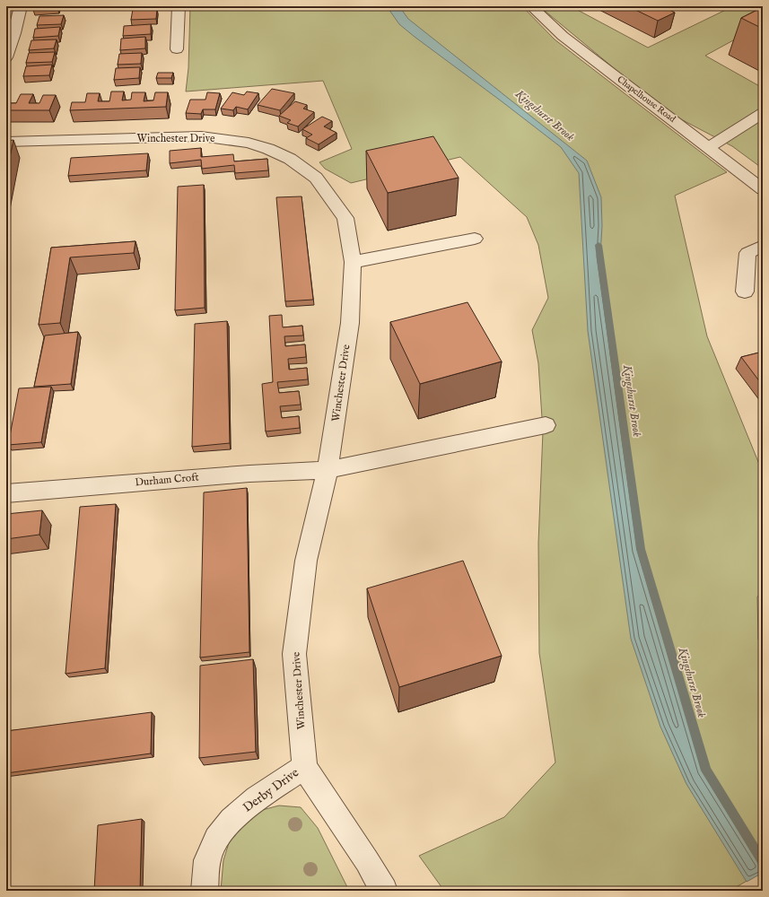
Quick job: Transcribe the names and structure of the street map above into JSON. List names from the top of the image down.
{
  "streets": {
    "street": [
      "Chapelhouse Road",
      "Winchester Drive",
      "Durham Croft",
      "Derby Drive"
    ]
  },
  "crossings": [
    ["Winchester Drive", "Durham Croft"],
    ["Winchester Drive", "Derby Drive"]
  ],
  "water": ["Kingshurst Brook"]
}
